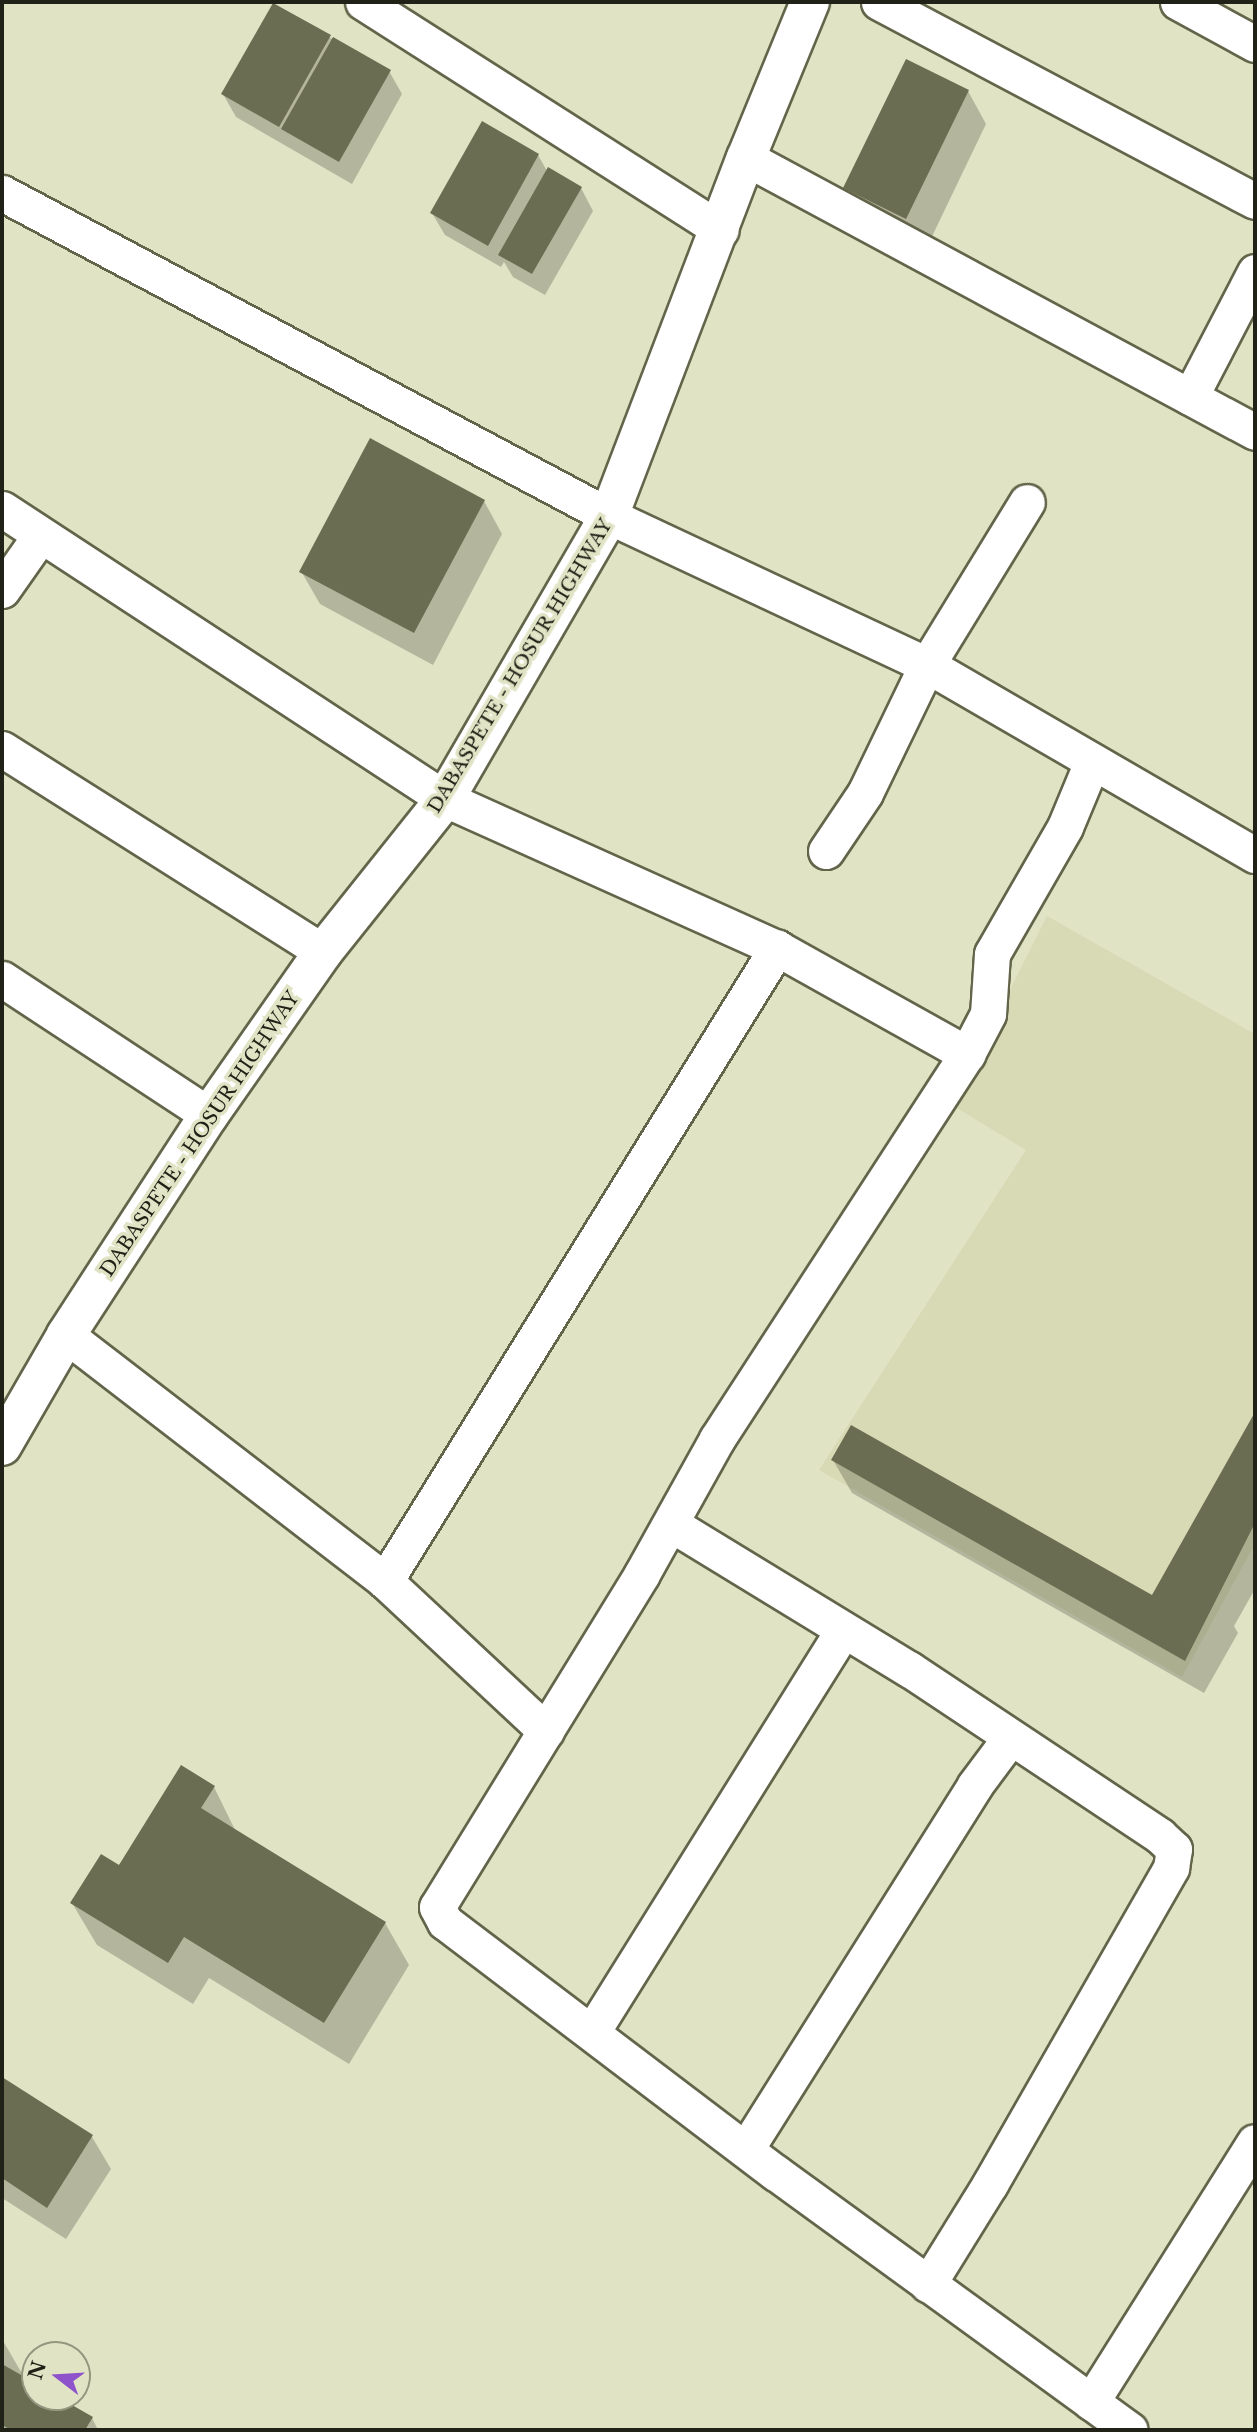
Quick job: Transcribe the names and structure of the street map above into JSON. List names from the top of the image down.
{
  "streets": {
    "main road": ["DABASPETE - HOSUR HIGHWAY"]
  },
  "north": "left"
}
